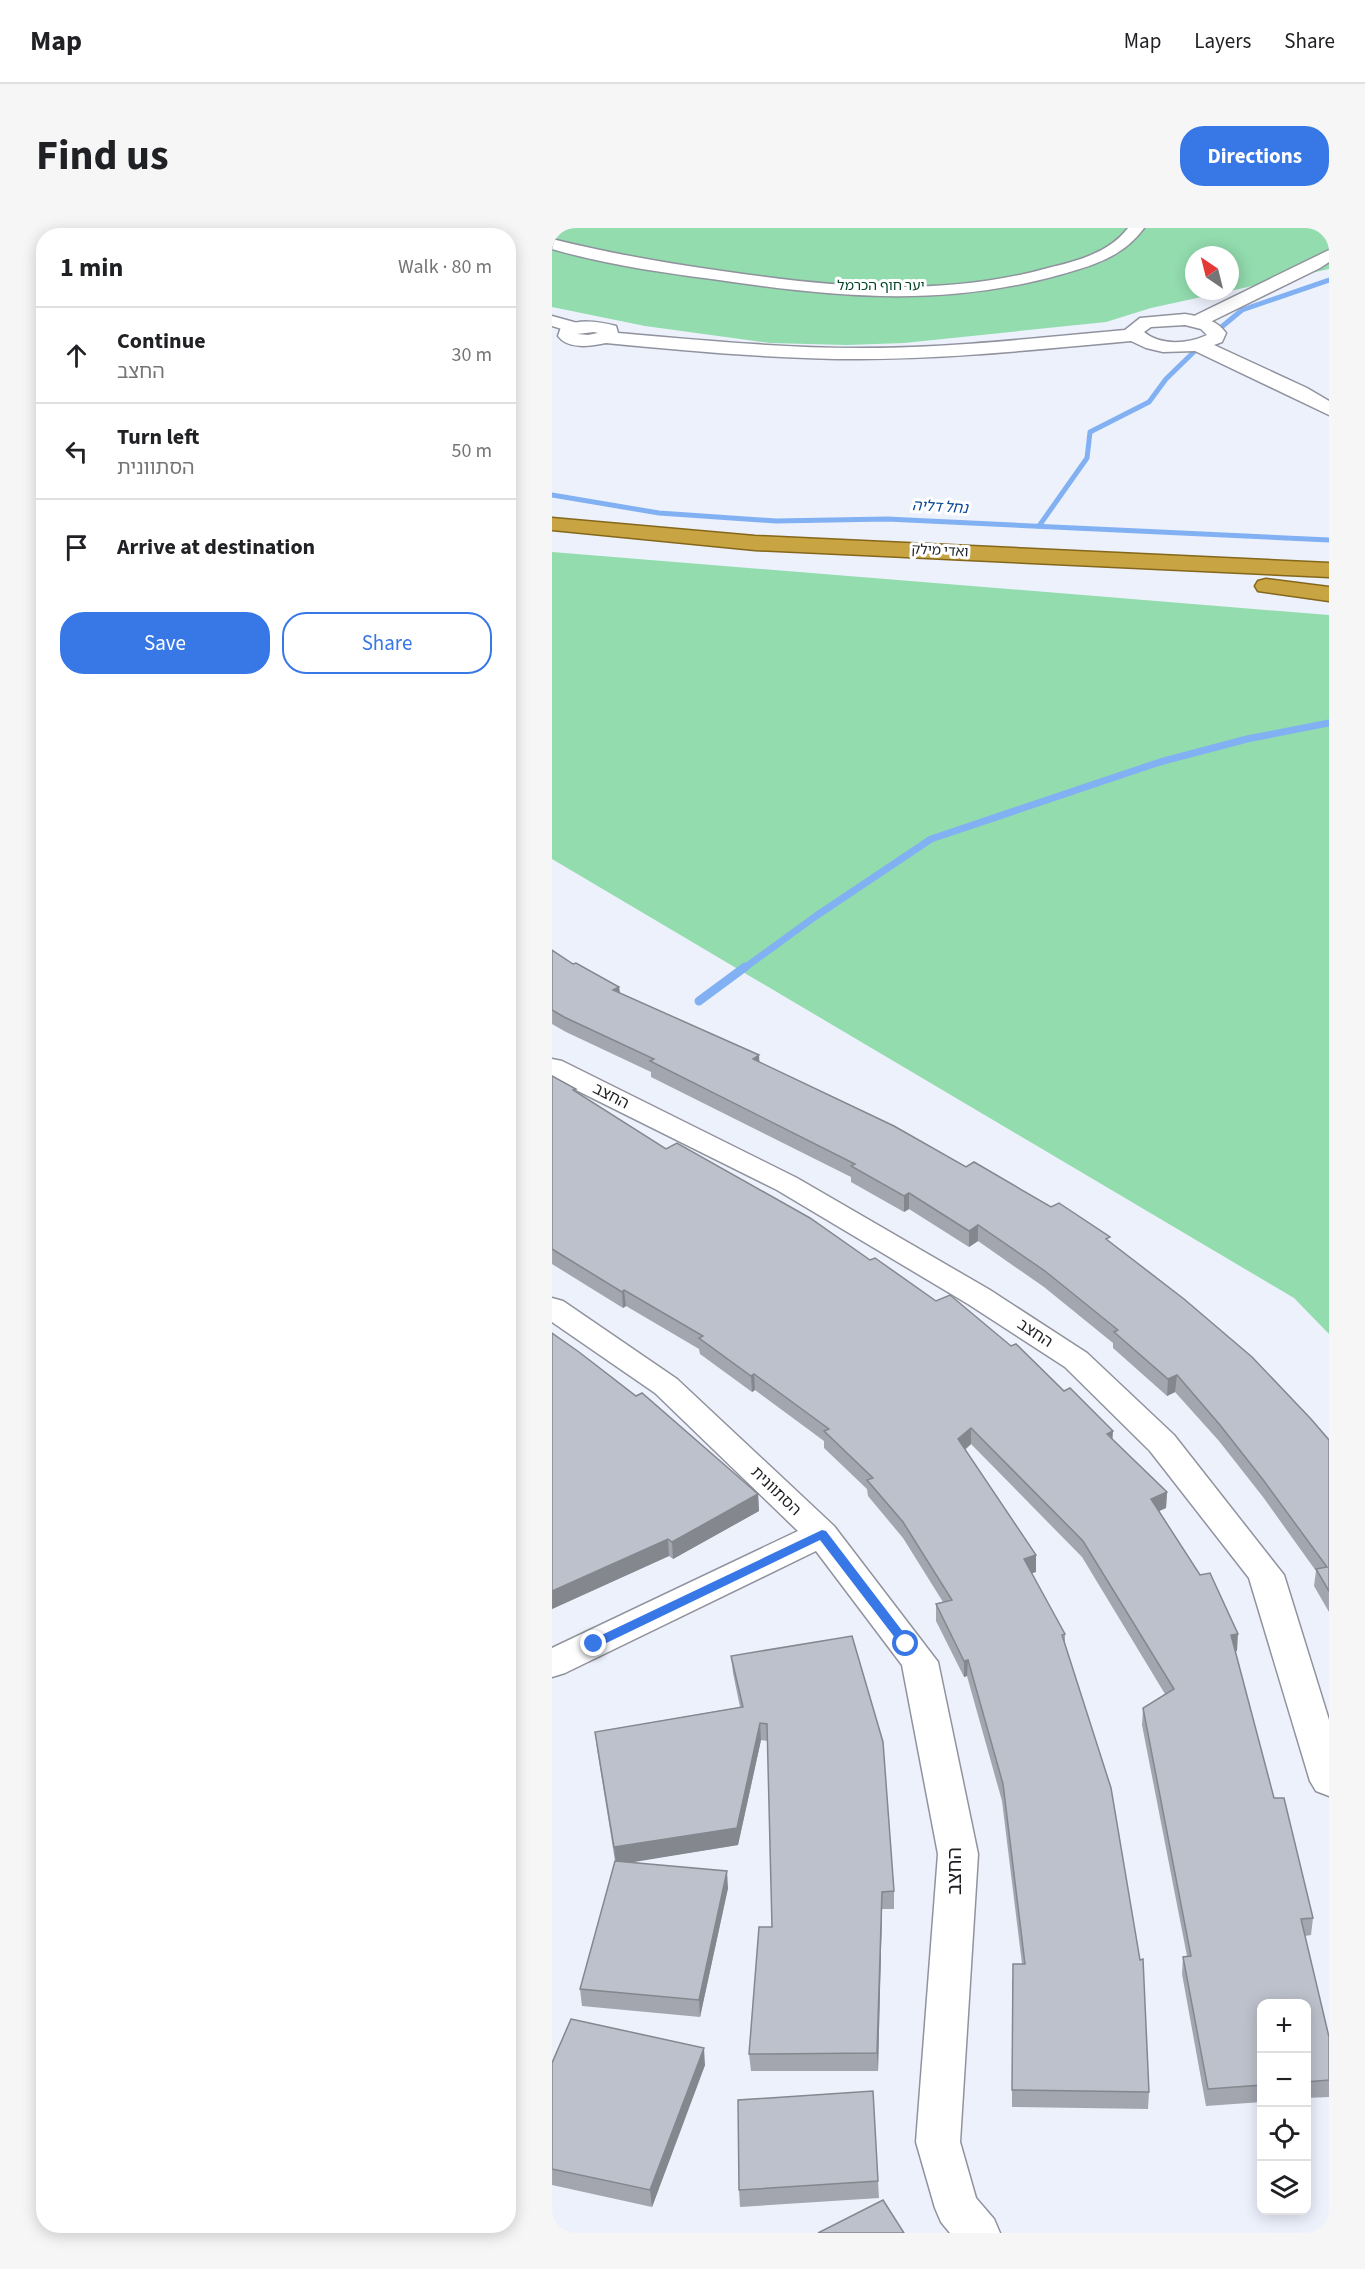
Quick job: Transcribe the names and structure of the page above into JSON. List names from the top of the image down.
{
  "streets": {
    "highway": ["ואדי מילק"],
    "street": ["החצב", "הסתוונית"]
  },
  "crossings": [
    ["החצב", "הסתוונית"]
  ],
  "water": ["נחל דליה"],
  "parks": ["יער חוף הכרמל"],
  "north": "top left",
  "page": {
    "header": "Map",
    "nav": ["Map", "Layers", "Share"],
    "title": "Find us",
    "buttons": [
      "Directions",
      ["Save", "Share"]
    ],
    "heading": ["1 min", "Walk · 80 m"],
    "list": [
      ["Continue", "החצב", "30 m"],
      ["Turn left", "הסתוונית", "50 m"],
      "Arrive at destination"
    ],
    "map_buttons": ["+", "−"]
  }
}
